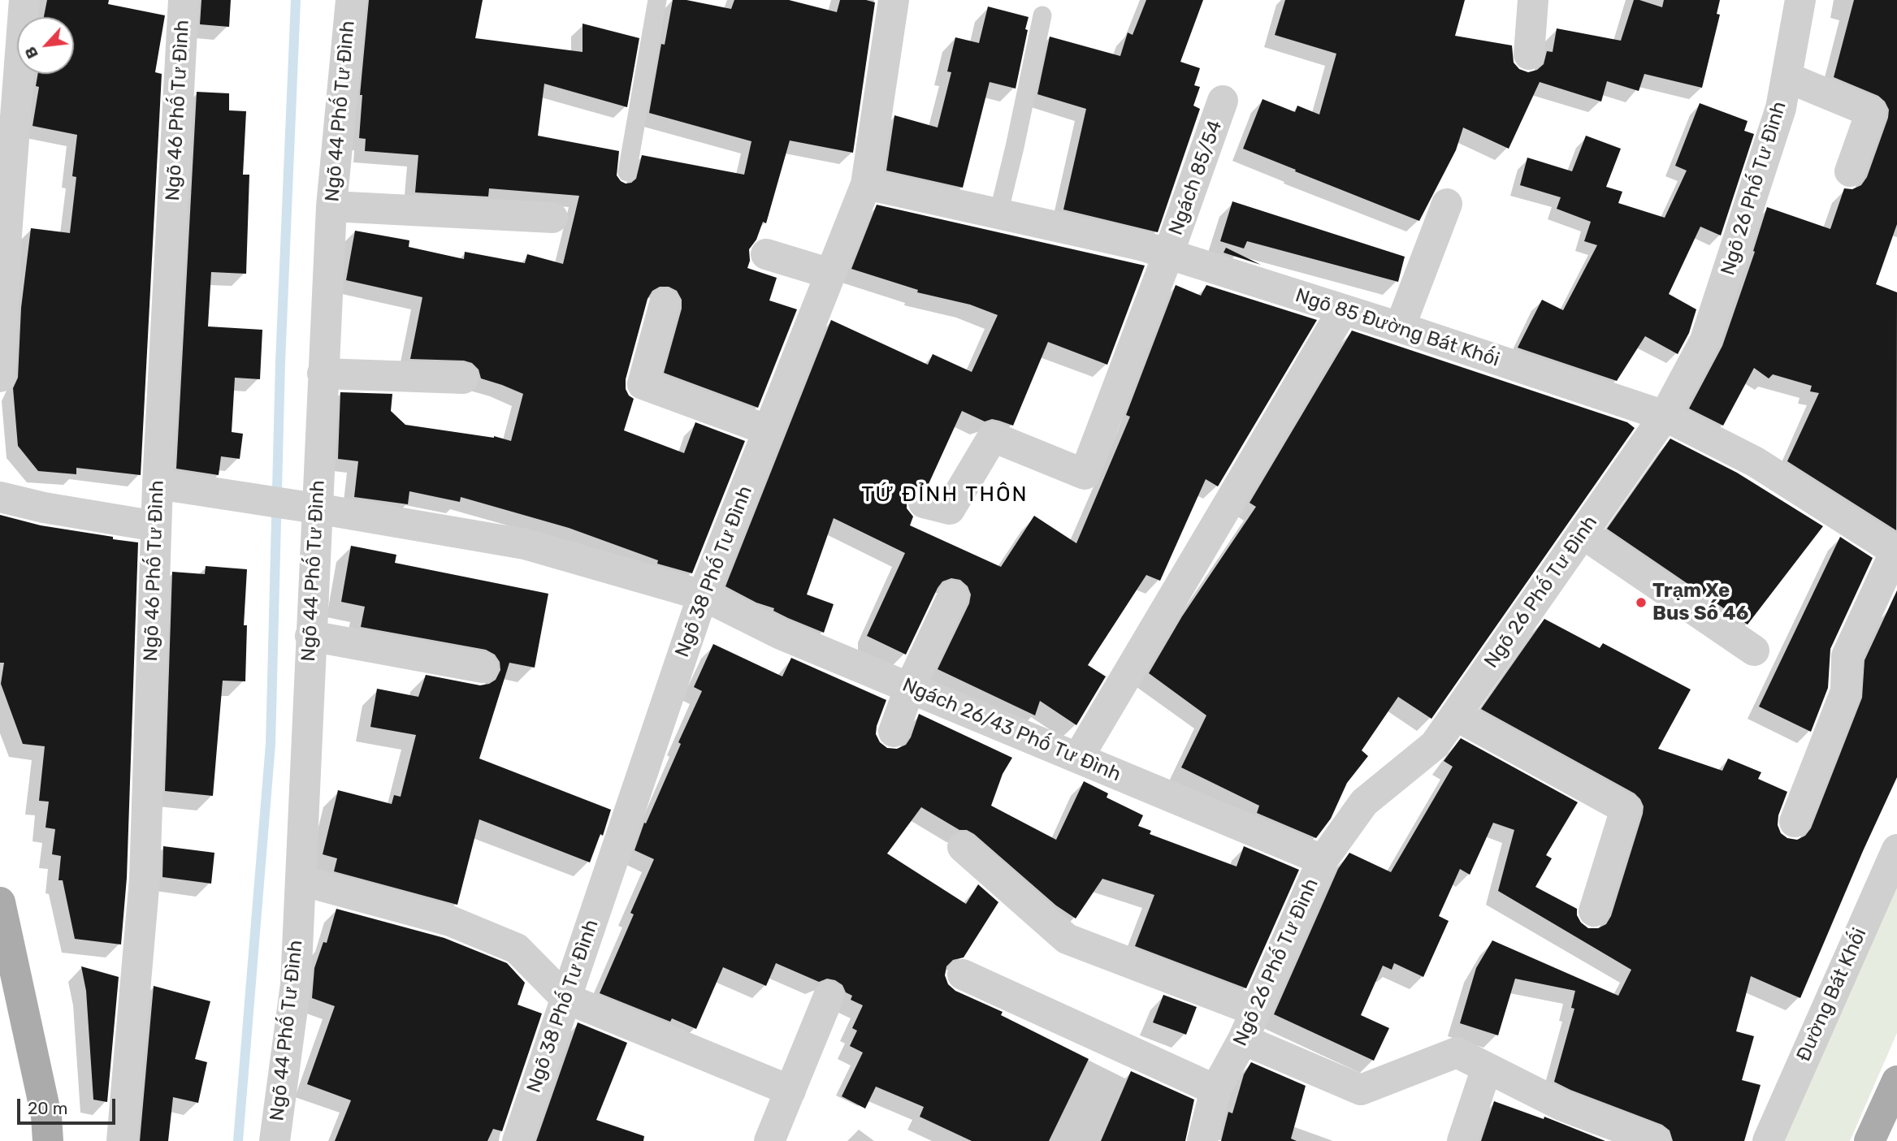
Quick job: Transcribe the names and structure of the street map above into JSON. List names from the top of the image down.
{
  "streets": {
    "street": [
      "Ngõ 46 Phố Tư Đình",
      "Ngõ 44 Phố Tư Đình",
      "Ngách 85/54",
      "Ngõ 26 Phố Tư Đình",
      "Ngõ 85 Đường Bát Khối",
      "Ngõ 38 Phố Tư Đình",
      "Ngách 26/43 Phố Tư Đình",
      "Đường Bát Khối"
    ]
  },
  "crossings": [
    ["Ngõ 46 Phố Tư Đình", "Ngách 26/43 Phố Tư Đình"],
    ["Ngõ 44 Phố Tư Đình", "Ngách 26/43 Phố Tư Đình"],
    ["Ngách 85/54", "Ngõ 85 Đường Bát Khối"],
    ["Ngõ 26 Phố Tư Đình", "Ngõ 85 Đường Bát Khối"],
    ["Ngõ 26 Phố Tư Đình", "Ngách 26/43 Phố Tư Đình"],
    ["Ngõ 85 Đường Bát Khối", "Ngõ 38 Phố Tư Đình"],
    ["Ngõ 38 Phố Tư Đình", "Ngách 26/43 Phố Tư Đình"]
  ],
  "districts": ["TỨ ĐỈNH THÔN"],
  "places": ["Trạm Xe Bus Số 46"],
  "scale_bar": "20 m",
  "north": "bottom left"
}
